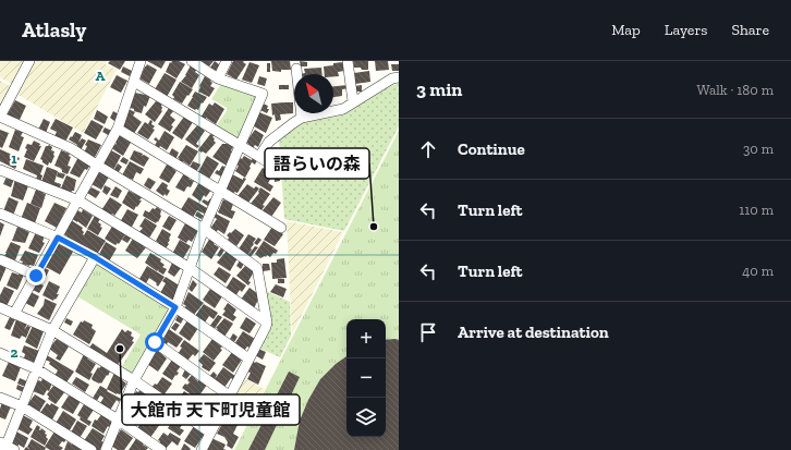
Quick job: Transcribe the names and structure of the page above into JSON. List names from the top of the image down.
{
  "places": ["語らいの森", "大館市 天下町児童館"],
  "north": "top left",
  "page": {
    "header": "Atlasly",
    "nav": ["Map", "Layers", "Share"],
    "heading": ["3 min", "Walk · 180 m"],
    "list": [
      ["Continue", "30 m"],
      ["Turn left", "110 m"],
      ["Turn left", "40 m"],
      "Arrive at destination"
    ],
    "map_buttons": ["+", "−"]
  },
  "grid": {
    "columns": ["A"],
    "rows": ["1", "2"]
  }
}
